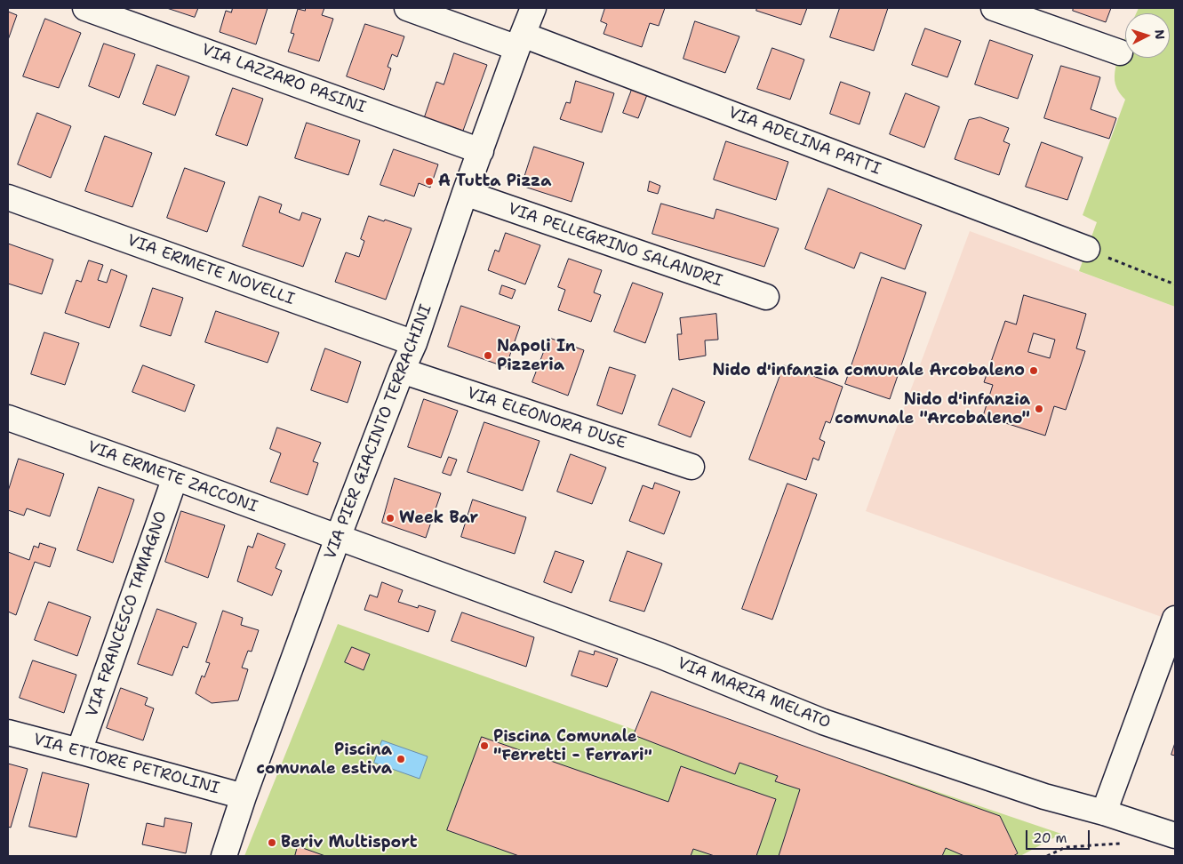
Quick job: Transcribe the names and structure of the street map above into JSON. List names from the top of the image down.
{
  "streets": {
    "street": [
      "VIA LAZZARO PASINI",
      "VIA ADELINA PATTI",
      "VIA PELLEGRINO SALANDRI",
      "VIA ERMETE NOVELLI",
      "VIA ELEONORA DUSE",
      "VIA PIER GIACINTO TERRACHINI",
      "VIA ERMETE ZACCONI",
      "VIA FRANCESCO TAMAGNO",
      "VIA MARIA MELATO",
      "VIA ETTORE PETROLINI"
    ]
  },
  "crossings": [
    ["VIA LAZZARO PASINI", "VIA PIER GIACINTO TERRACHINI"],
    ["VIA ADELINA PATTI", "VIA PIER GIACINTO TERRACHINI"],
    ["VIA PELLEGRINO SALANDRI", "VIA PIER GIACINTO TERRACHINI"],
    ["VIA ERMETE NOVELLI", "VIA PIER GIACINTO TERRACHINI"],
    ["VIA ELEONORA DUSE", "VIA PIER GIACINTO TERRACHINI"],
    ["VIA PIER GIACINTO TERRACHINI", "VIA ERMETE ZACCONI"],
    ["VIA PIER GIACINTO TERRACHINI", "VIA MARIA MELATO"],
    ["VIA PIER GIACINTO TERRACHINI", "VIA ETTORE PETROLINI"],
    ["VIA ERMETE ZACCONI", "VIA FRANCESCO TAMAGNO"],
    ["VIA ERMETE ZACCONI", "VIA MARIA MELATO"],
    ["VIA FRANCESCO TAMAGNO", "VIA ETTORE PETROLINI"]
  ],
  "places": [
    "A Tutta Pizza",
    "Napoli In Pizzeria",
    "Nido d'infanzia comunale Arcobaleno",
    "Nido d'infanzia comunale \"Arcobaleno\"",
    "Week Bar",
    "Piscina Comunale \"Ferretti - Ferrari\"",
    "Piscina comunale estiva",
    "Beriv Multisport"
  ],
  "scale_bar": "20 m",
  "north": "right"
}
